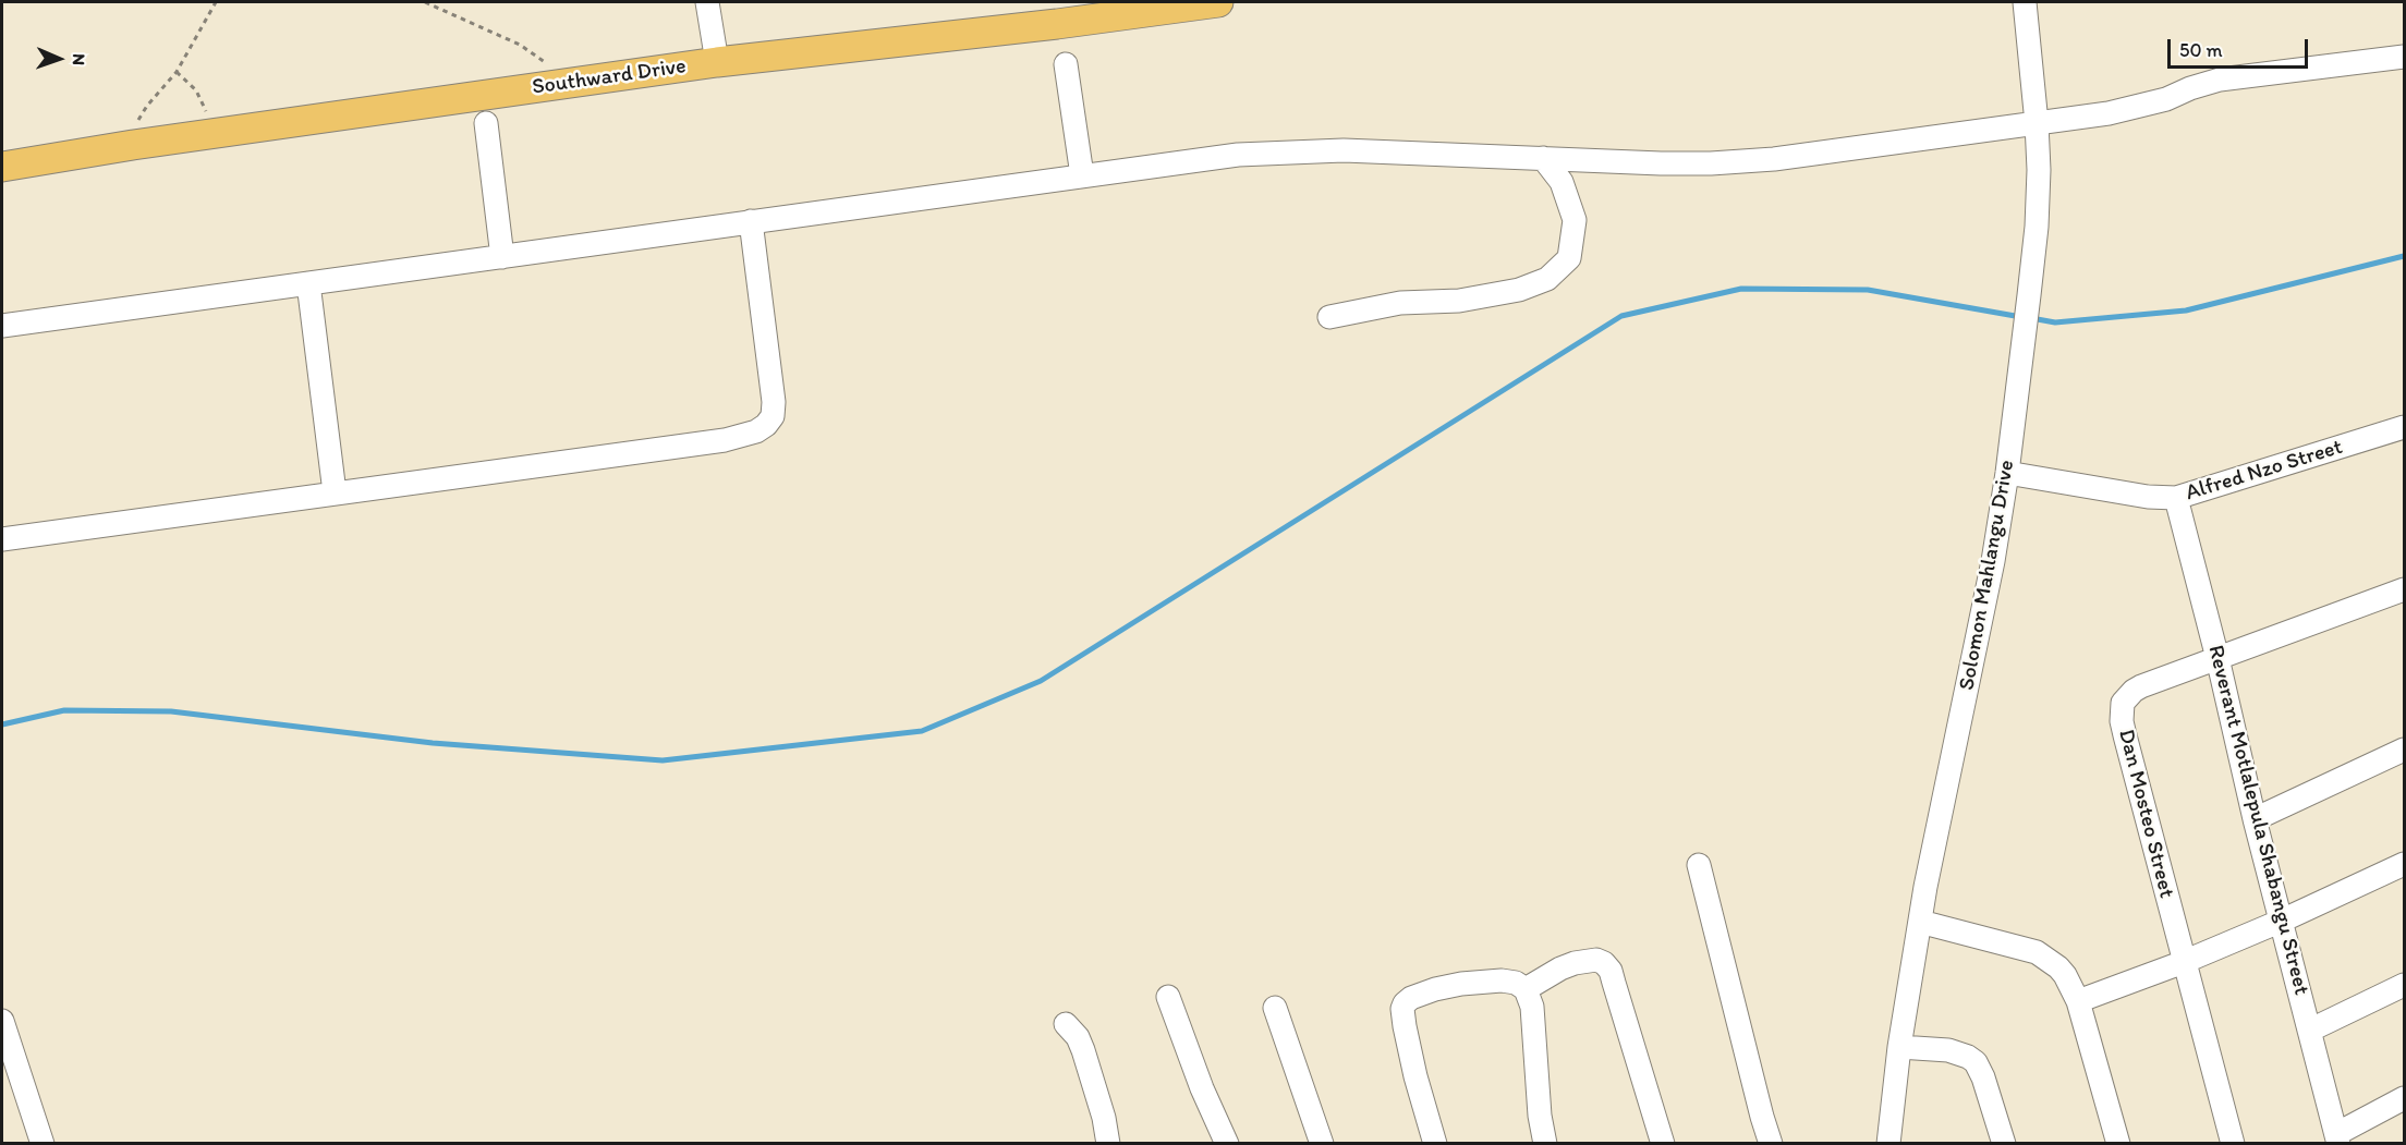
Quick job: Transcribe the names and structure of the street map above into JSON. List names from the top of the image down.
{
  "streets": {
    "main road": ["Southward Drive"],
    "street": [
      "Alfred Nzo Street",
      "Solomon Mahlangu Drive",
      "Dan Mosteo Street",
      "Reverant Motlalepula Shabangu Street"
    ]
  },
  "crossings": [
    ["Alfred Nzo Street", "Solomon Mahlangu Drive"],
    ["Alfred Nzo Street", "Reverant Motlalepula Shabangu Street"],
    ["Dan Mosteo Street", "Reverant Motlalepula Shabangu Street"]
  ],
  "scale_bar": "50 m",
  "north": "right"
}
